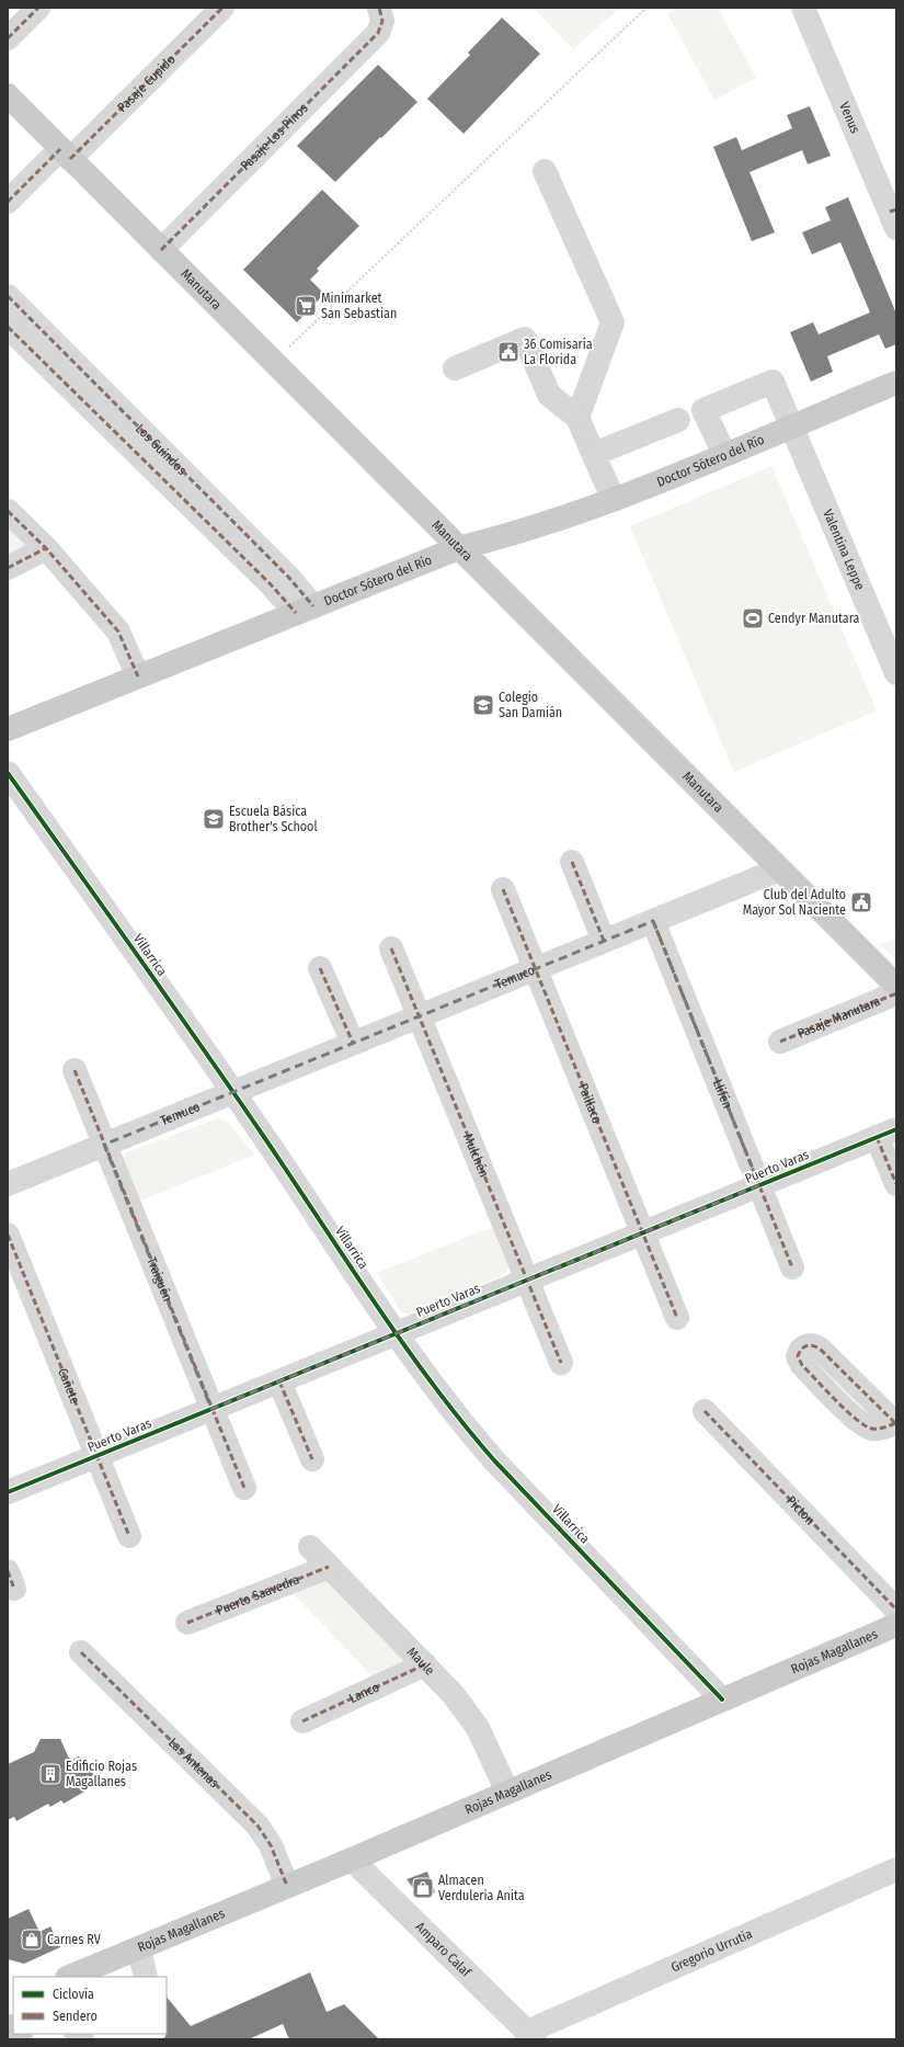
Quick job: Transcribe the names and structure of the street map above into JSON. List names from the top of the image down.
{
  "streets": {
    "main road": ["Manutara", "Doctor Sótero del Río", "Rojas Magallanes"],
    "street": [
      "Pasaje Cupido",
      "Venus",
      "Pasaje Los Pinos",
      "Los Guindos",
      "Valentina Leppe",
      "Villarrica",
      "Temuco",
      "Pasaje Manutara",
      "Llifén",
      "Paillaco",
      "Mulchén",
      "Puerto Varas",
      "Traiguén",
      "Cañete",
      "Picton",
      "Puerto Saavedra",
      "Maule",
      "Lanco",
      "Las Antenas",
      "Amparo Calaf",
      "Gregorio Urrutia"
    ]
  },
  "crossings": [
    ["Pasaje Cupido", "Manutara"],
    ["Pasaje Los Pinos", "Manutara"],
    ["Manutara", "Doctor Sótero del Río"],
    ["Manutara", "Temuco"],
    ["Los Guindos", "Doctor Sótero del Río"],
    ["Doctor Sótero del Río", "Valentina Leppe"],
    ["Villarrica", "Temuco"],
    ["Villarrica", "Puerto Varas"],
    ["Villarrica", "Rojas Magallanes"],
    ["Temuco", "Llifén"],
    ["Temuco", "Paillaco"],
    ["Temuco", "Mulchén"],
    ["Temuco", "Traiguén"],
    ["Llifén", "Puerto Varas"],
    ["Paillaco", "Puerto Varas"],
    ["Mulchén", "Puerto Varas"],
    ["Puerto Varas", "Traiguén"],
    ["Puerto Varas", "Cañete"],
    ["Puerto Saavedra", "Maule"],
    ["Rojas Magallanes", "Maule"],
    ["Rojas Magallanes", "Las Antenas"],
    ["Rojas Magallanes", "Amparo Calaf"],
    ["Maule", "Lanco"],
    ["Amparo Calaf", "Gregorio Urrutia"]
  ],
  "places": {
    "supermarket": ["Minimarket San Sebastian"],
    "public building": ["36 Comisaría La Florida", "Club del Adulto Mayor Sol Naciente"],
    "sports": ["Cendyr Manutara"],
    "school or university": ["Colegio San Damián", "Escuela Básica Brother's School"],
    "building": ["Edificio Rojas Magallanes"],
    "shop": ["Almacen Verduleria Anita", "Carnes RV"]
  },
  "legend": ["Ciclovía", "Sendero"]
}
